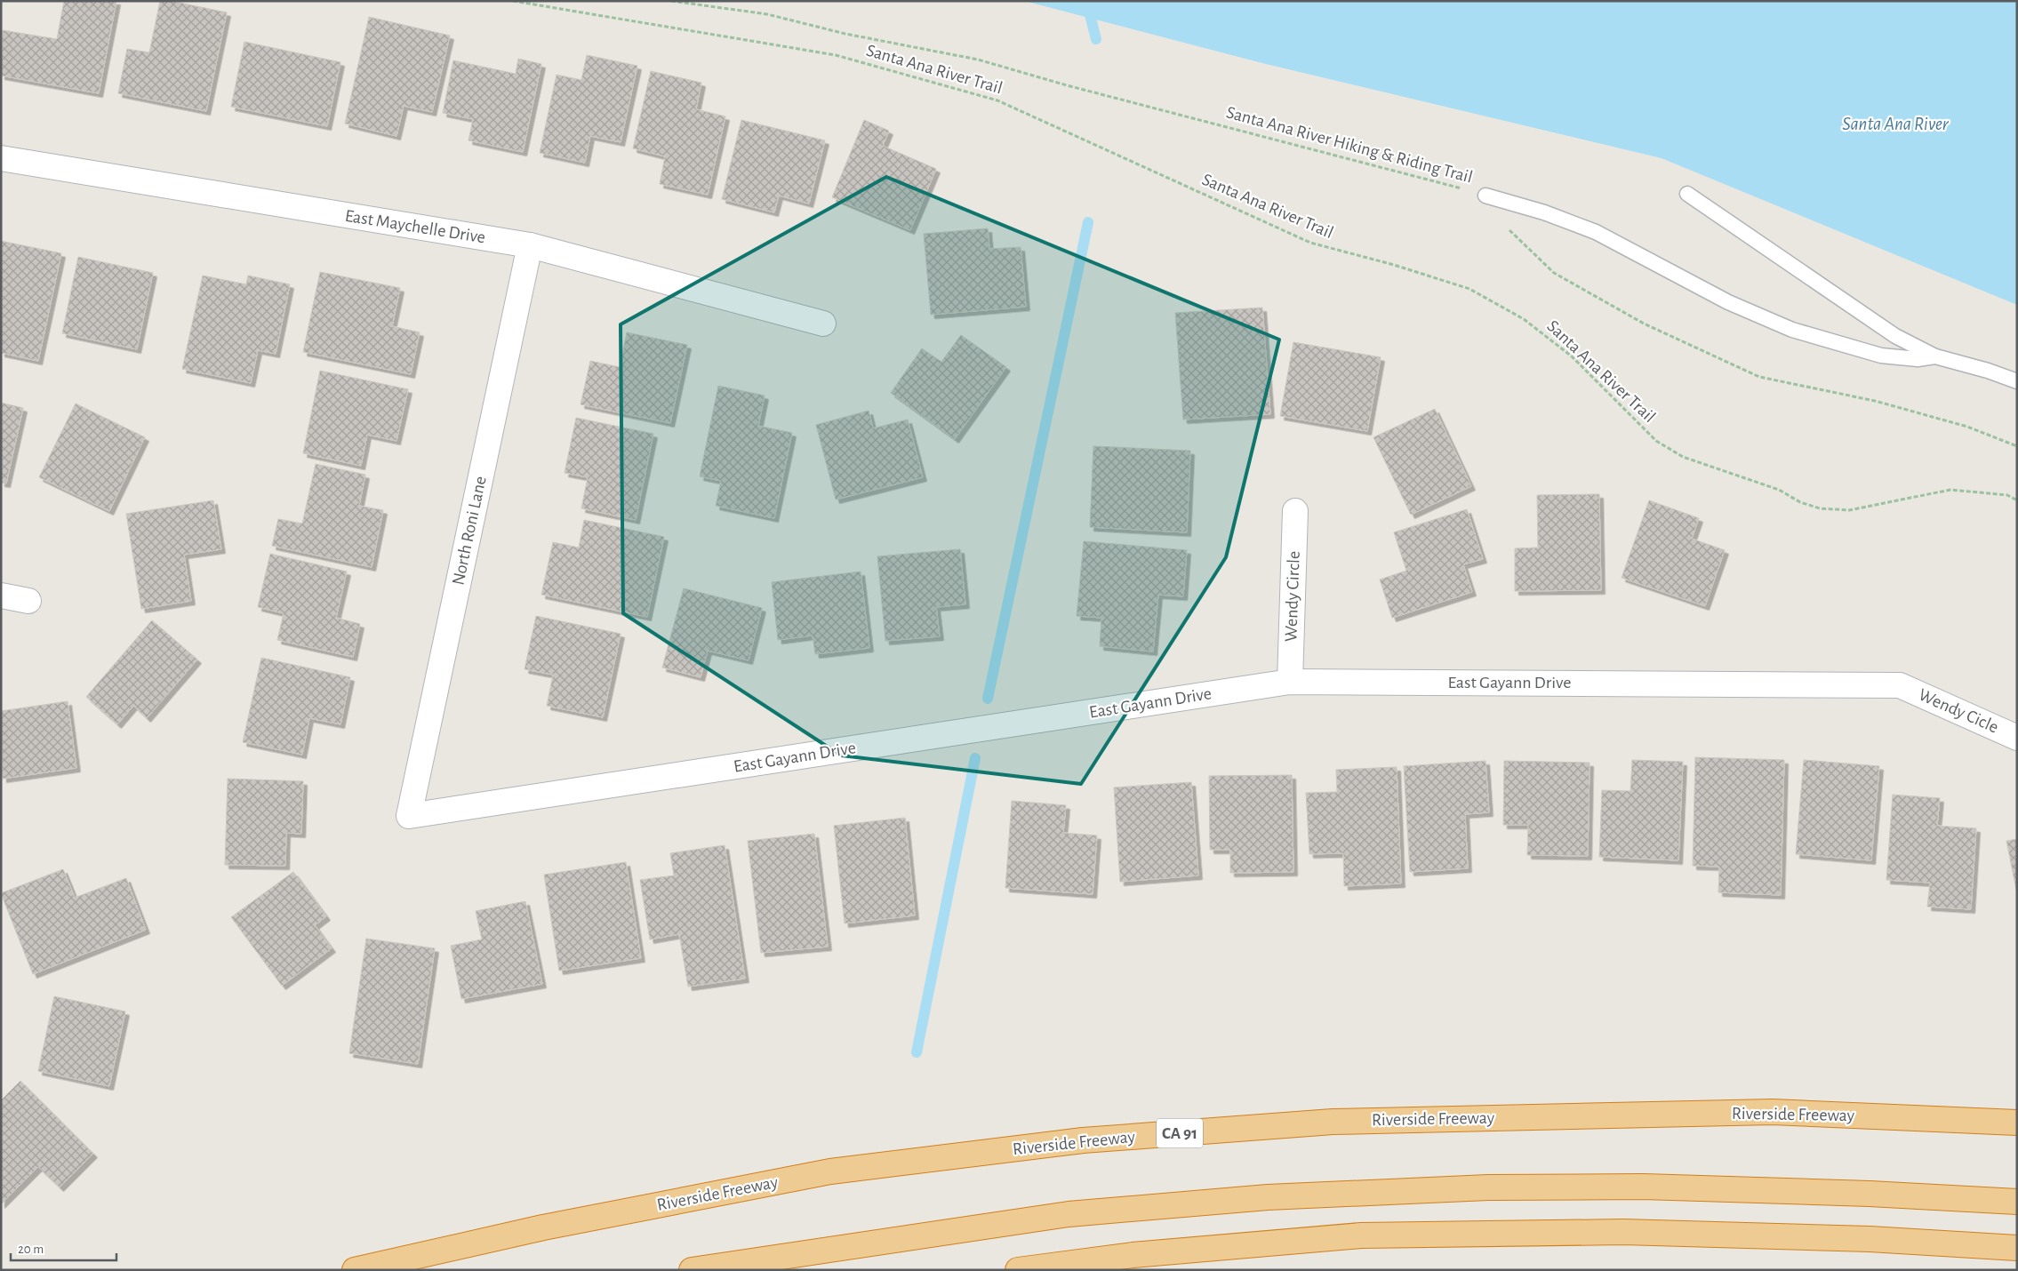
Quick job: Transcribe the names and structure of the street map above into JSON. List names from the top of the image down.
{
  "streets": {
    "highway": ["Riverside Freeway", "CA 91"],
    "street": [
      "East Maychelle Drive",
      "North Roni Lane",
      "Wendy Circle",
      "East Gayann Drive",
      "Wendy Cicle"
    ],
    "path": ["Santa Ana River Trail", "Santa Ana River Hiking & Riding Trail"]
  },
  "crossings": [
    ["East Maychelle Drive", "North Roni Lane"],
    ["North Roni Lane", "East Gayann Drive"],
    ["Wendy Circle", "East Gayann Drive"],
    ["East Gayann Drive", "Wendy Cicle"]
  ],
  "water": ["Santa Ana River"],
  "scale_bar": "20 m"
}
